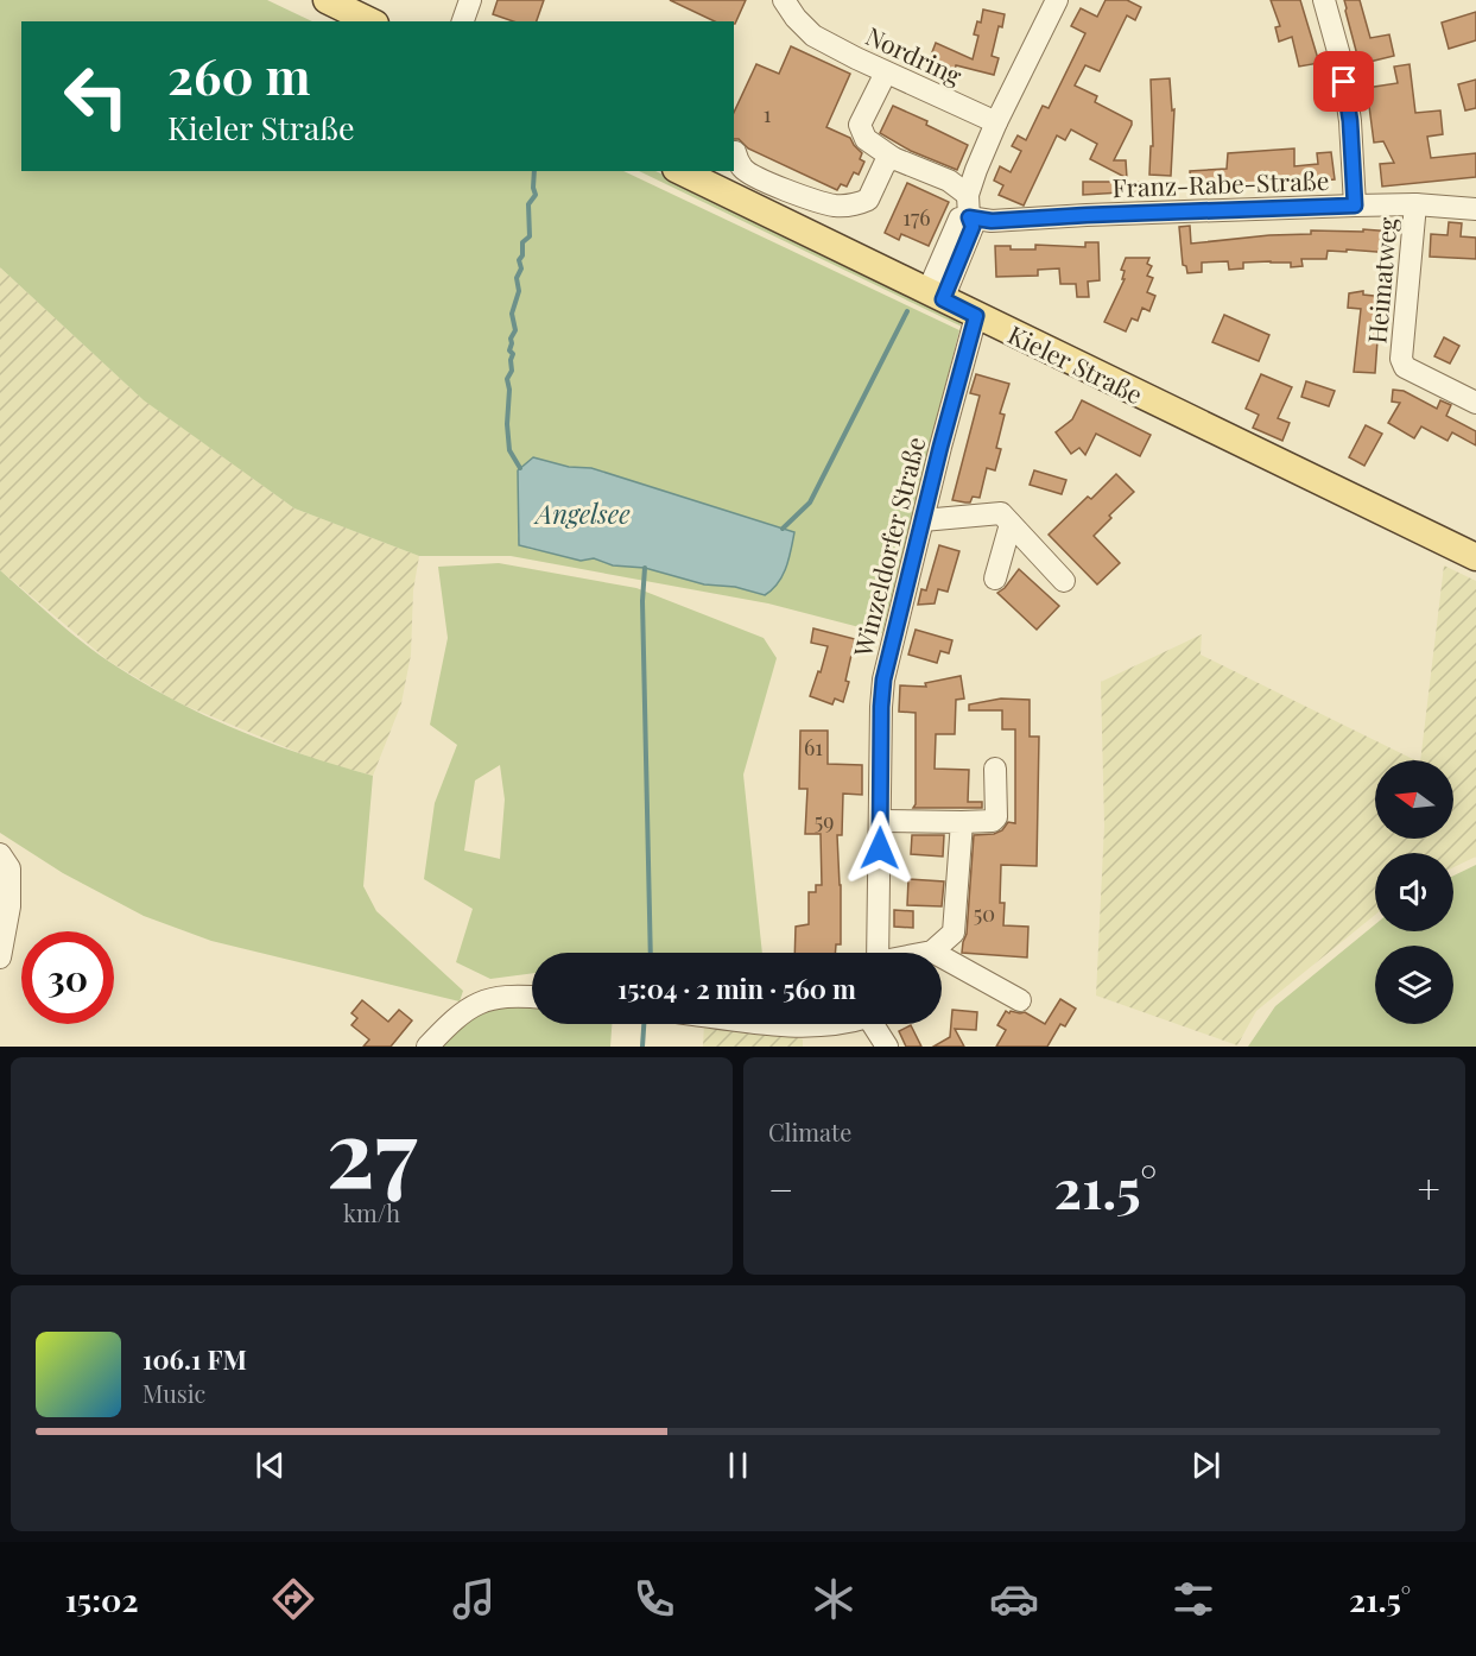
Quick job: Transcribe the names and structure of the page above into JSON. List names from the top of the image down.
{
  "streets": {
    "main road": ["Kieler Straße"],
    "street": [
      "Nordring",
      "Franz-Rabe-Straße",
      "Heimatweg",
      "Winzeldorfer Straße"
    ]
  },
  "crossings": [
    ["Franz-Rabe-Straße", "Heimatweg"],
    ["Kieler Straße", "Winzeldorfer Straße"]
  ],
  "water": ["Angelsee"],
  "house_numbers": [
    "1",
    "176",
    "61",
    "59",
    "50"
  ],
  "north": "left",
  "page": {
    "turn": ["260 m", "Kieler Straße"],
    "limit": "30",
    "trip": "15:04 · 2 min · 560 m",
    "tile": [
      ["27", "km/h"],
      "Climate"
    ],
    "heat": ["−", "21.5°", "+"],
    "song": ["106.1 FM", "Music"],
    "tabs": ["15:02", "21.5°"]
  }
}
